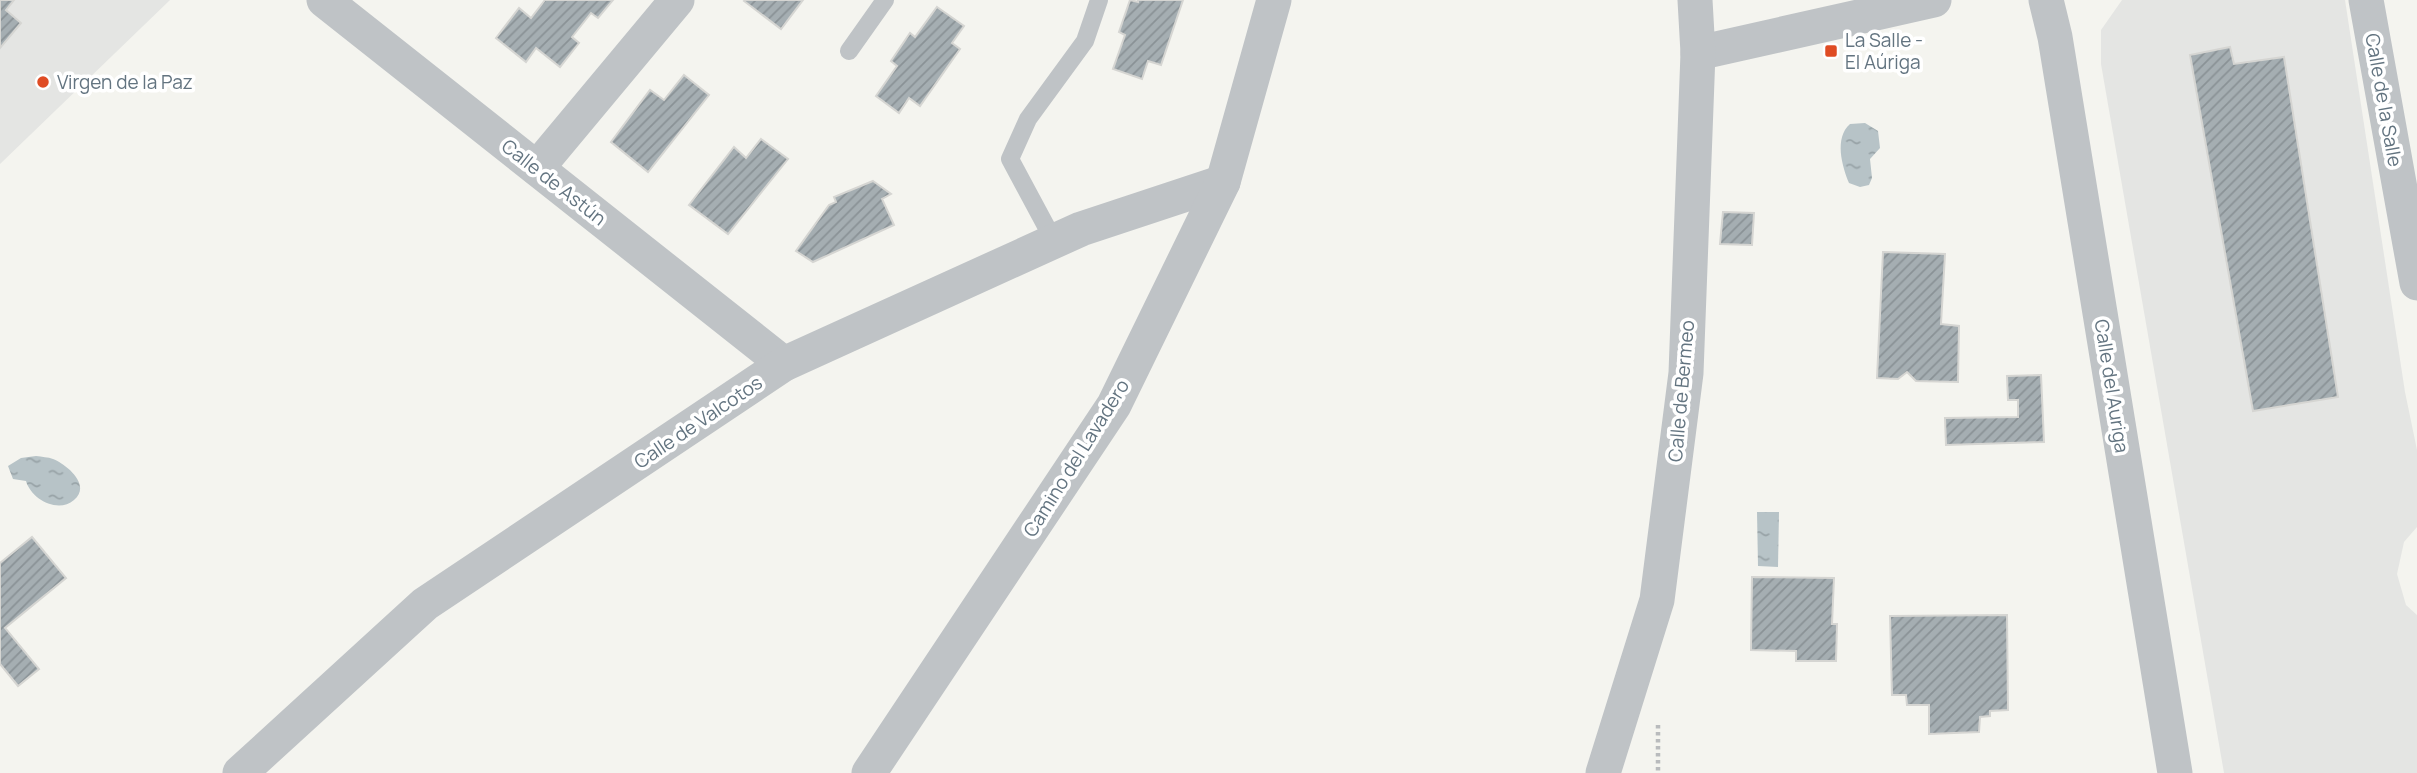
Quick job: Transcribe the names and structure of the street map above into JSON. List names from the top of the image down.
{
  "streets": {
    "street": [
      "Calle de la Salle",
      "Calle de Astún",
      "Calle del Auriga",
      "Calle de Bermeo",
      "Calle de Valcotos",
      "Camino del Lavadero"
    ]
  },
  "crossings": [
    ["Calle de Astún", "Calle de Valcotos"],
    ["Calle de Valcotos", "Camino del Lavadero"]
  ],
  "places": {
    "transit": ["La Salle - El Aúriga"],
    "other": ["Virgen de la Paz"]
  }
}
